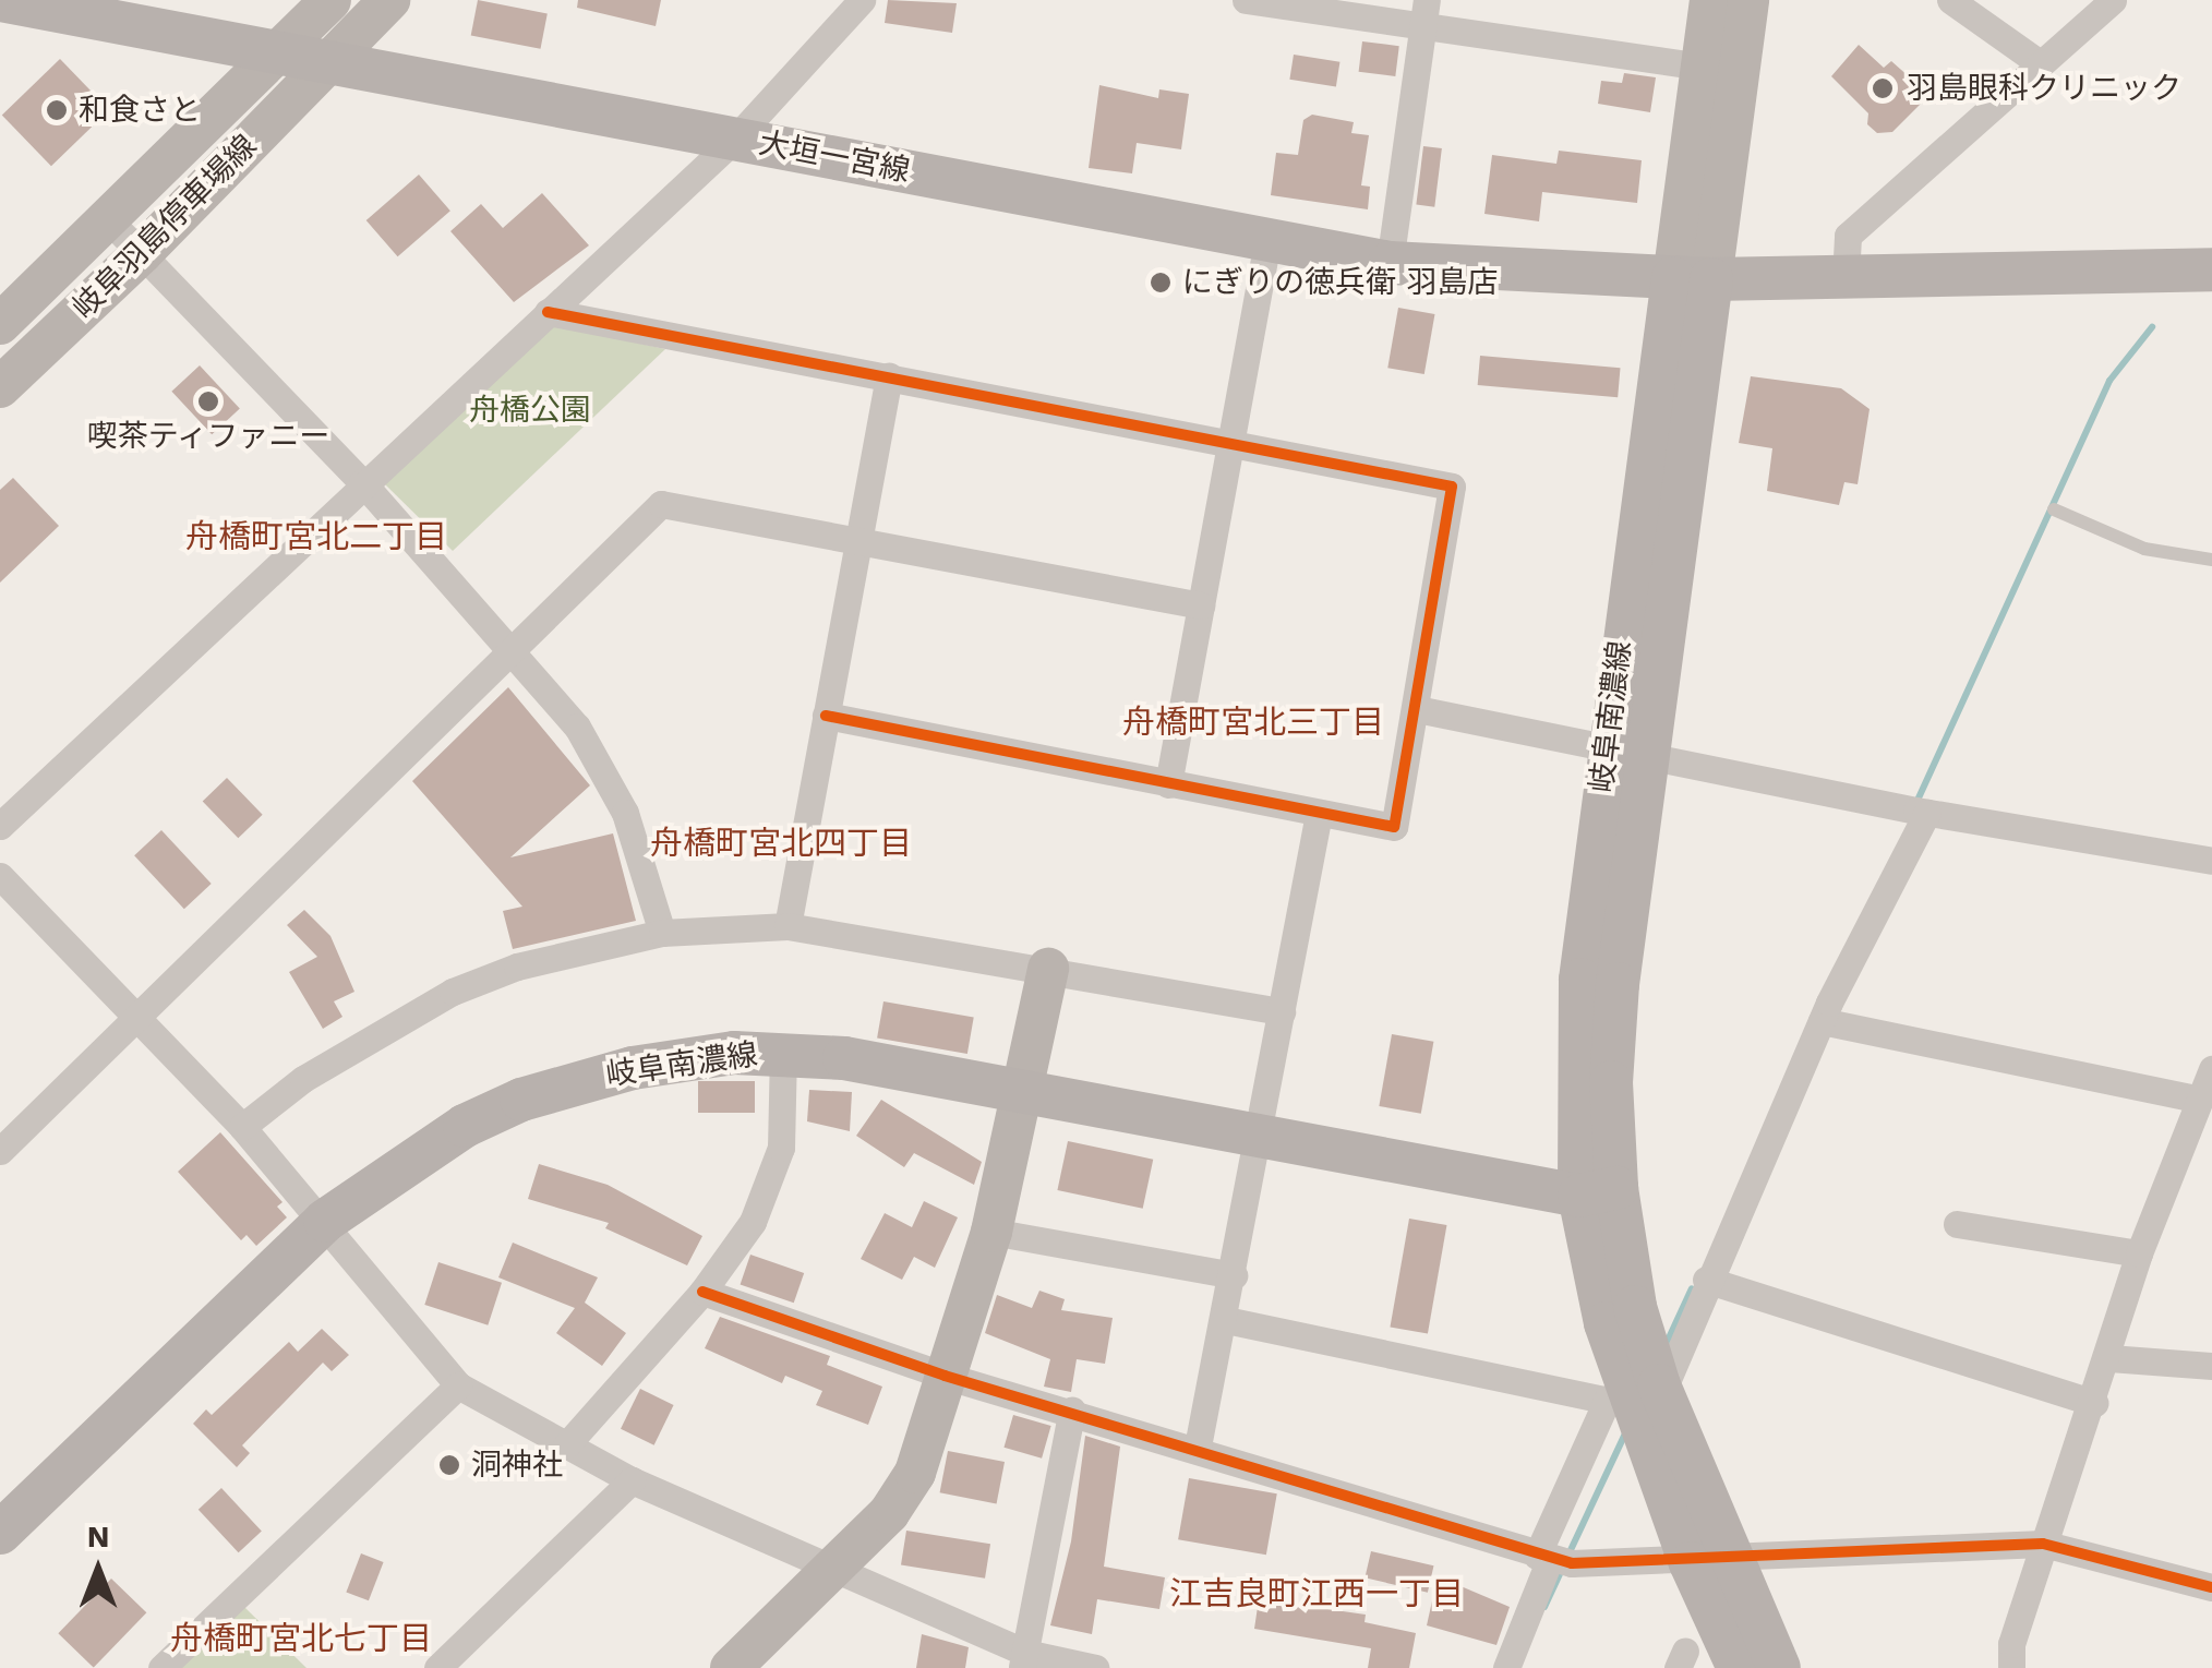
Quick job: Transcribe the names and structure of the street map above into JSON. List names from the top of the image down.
{
  "streets": {
    "main road": ["大垣一宮線", "岐阜羽島停車場線", "岐阜南濃線"]
  },
  "crossings": [
    ["大垣一宮線", "岐阜羽島停車場線"],
    ["大垣一宮線", "岐阜南濃線"]
  ],
  "districts": [
    "舟橋町宮北二丁目",
    "舟橋町宮北三丁目",
    "舟橋町宮北四丁目",
    "江吉良町江西一丁目",
    "舟橋町宮北七丁目"
  ],
  "parks": ["舟橋公園"],
  "places": [
    "羽島眼科クリニック",
    "和食さと",
    "にぎりの徳兵衛 羽島店",
    "喫茶ティファニー",
    "洞神社"
  ],
  "north": "top"
}
